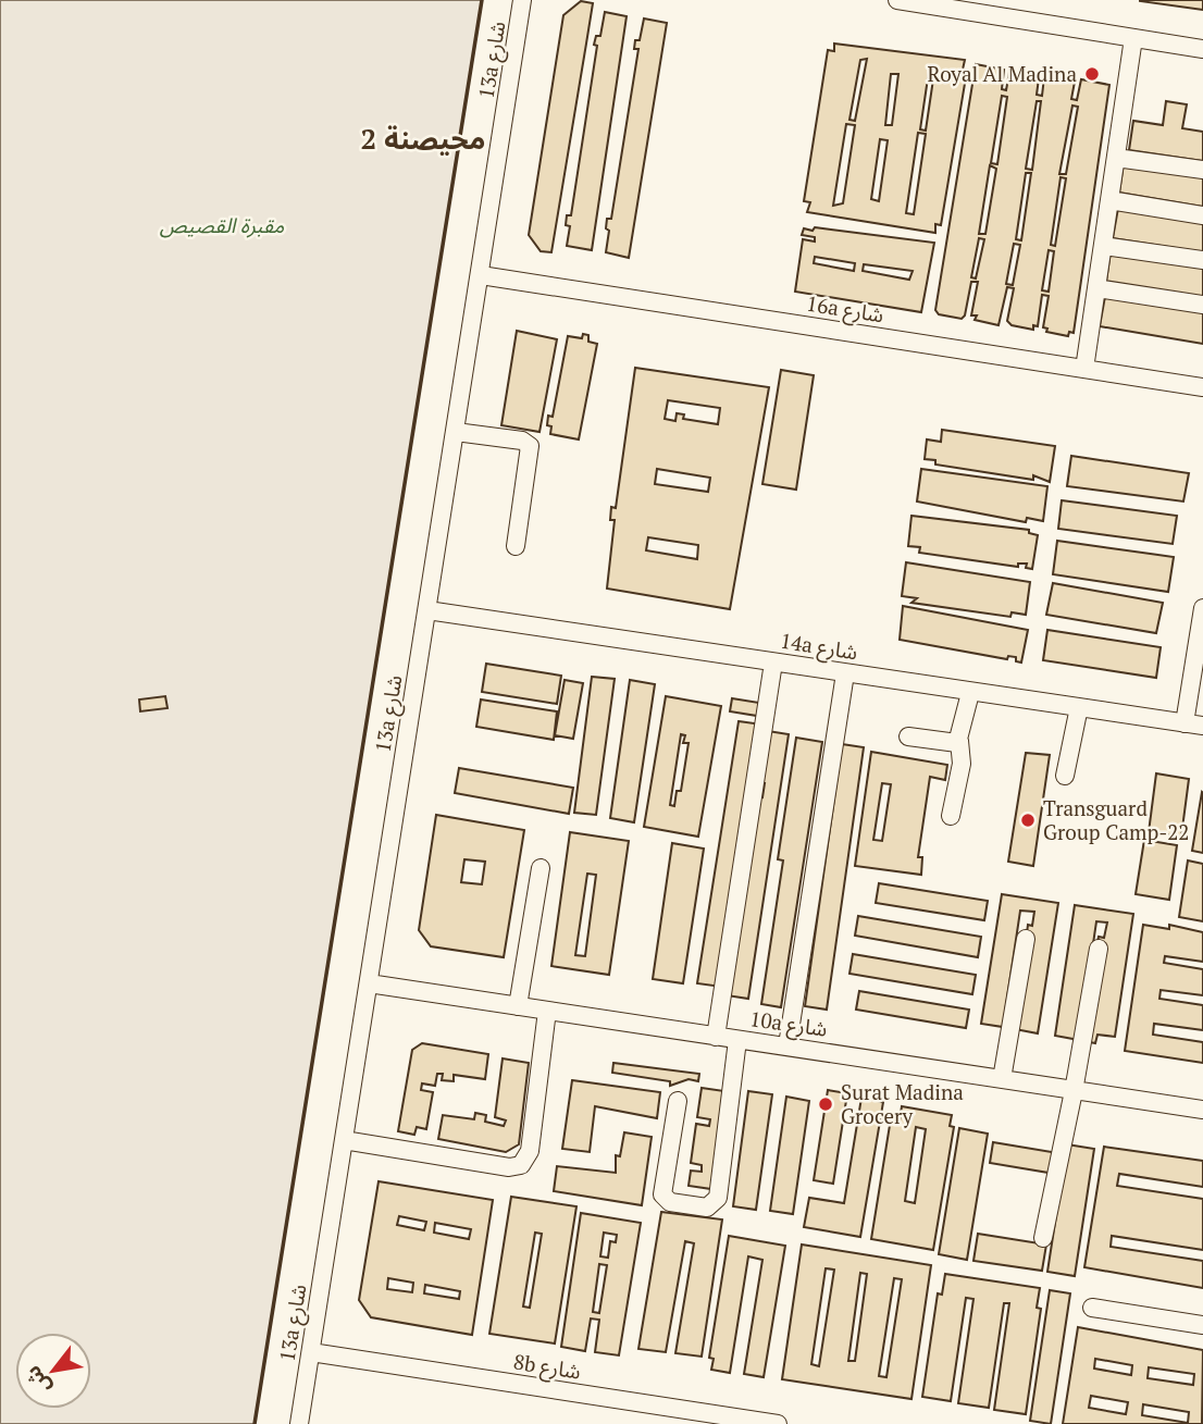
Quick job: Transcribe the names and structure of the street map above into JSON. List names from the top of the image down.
{
  "streets": {
    "street": [
      "13a شارع",
      "16a شارع",
      "14a شارع",
      "10a شارع",
      "8b شارع"
    ]
  },
  "crossings": [
    ["13a شارع", "16a شارع"],
    ["13a شارع", "14a شارع"],
    ["13a شارع", "10a شارع"],
    ["13a شارع", "8b شارع"]
  ],
  "districts": ["محيصنة 2"],
  "parks": ["مقبرة القصيص"],
  "places": ["Royal Al Madina", "Transguard Group Camp-22", "Surat Madina Grocery"],
  "north": "bottom left"
}
